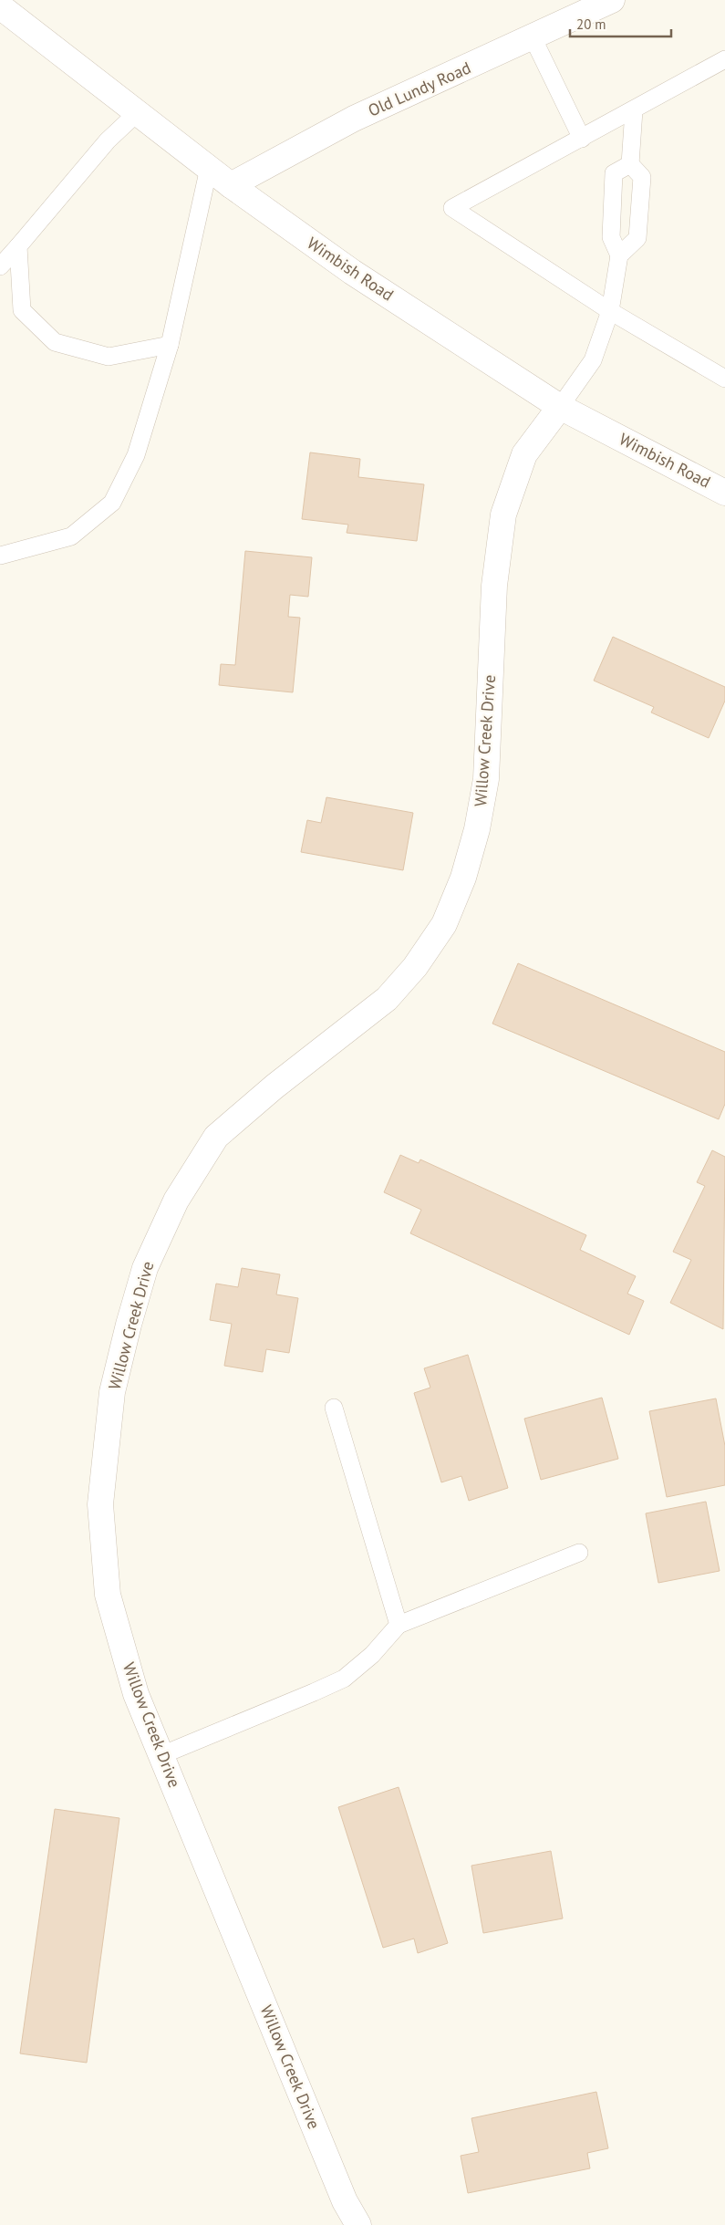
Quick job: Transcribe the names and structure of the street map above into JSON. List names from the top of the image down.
{
  "streets": {
    "street": ["Old Lundy Road", "Wimbish Road", "Willow Creek Drive"]
  },
  "crossings": [
    ["Old Lundy Road", "Wimbish Road"],
    ["Wimbish Road", "Willow Creek Drive"]
  ],
  "scale_bar": "20 m"
}
